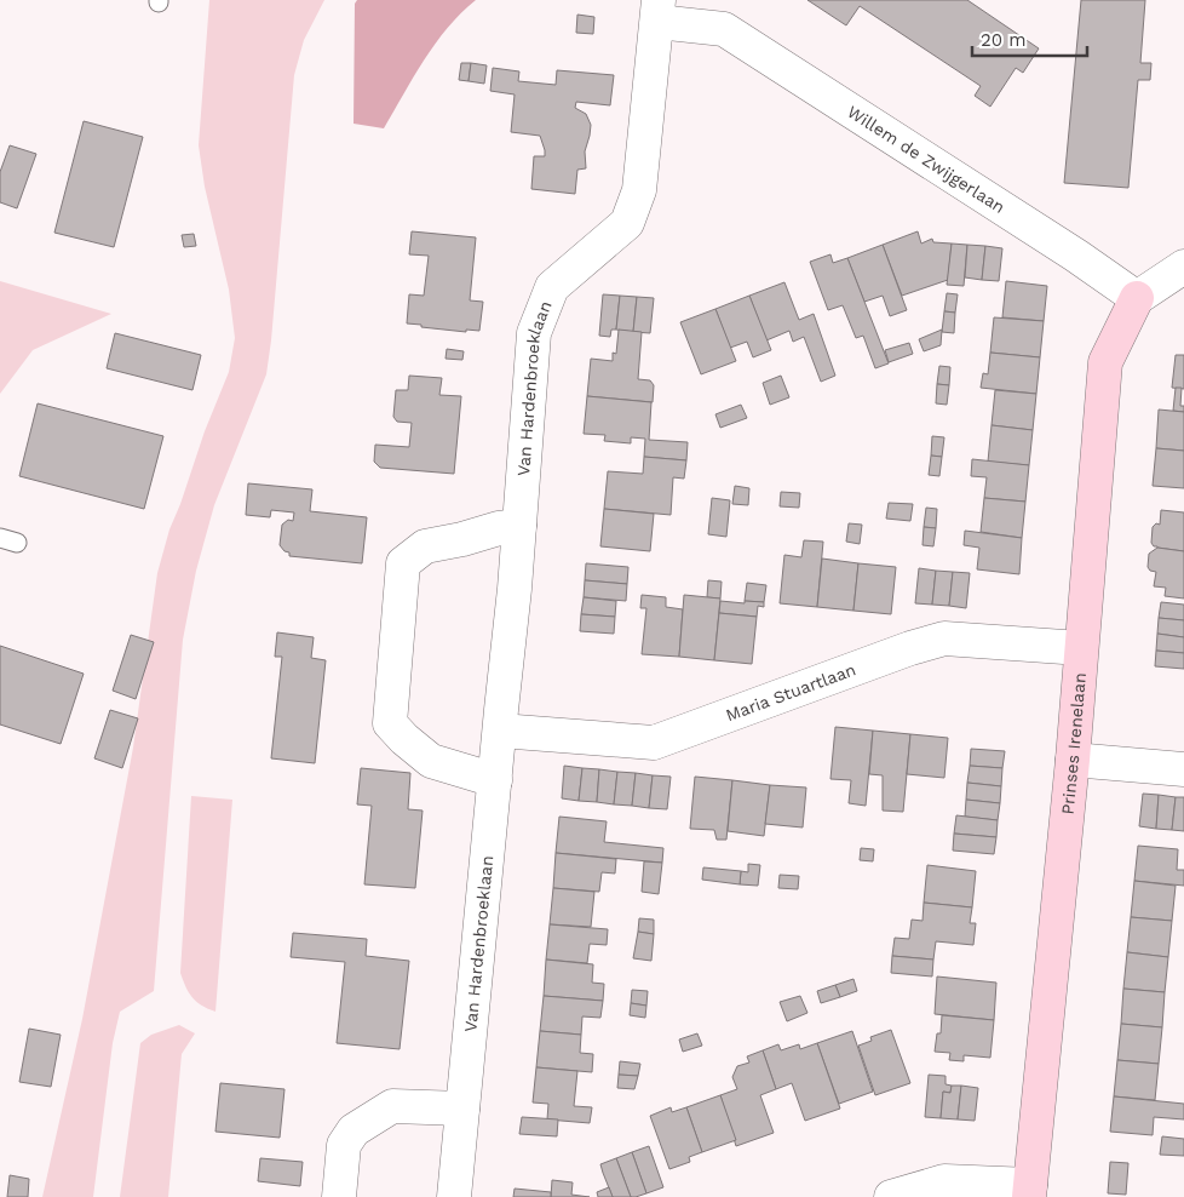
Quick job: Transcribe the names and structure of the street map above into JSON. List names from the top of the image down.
{
  "streets": {
    "street": [
      "Willem de Zwijgerlaan",
      "Van Hardenbroeklaan",
      "Maria Stuartlaan",
      "Prinses Irenelaan"
    ]
  },
  "crossings": [
    ["Willem de Zwijgerlaan", "Van Hardenbroeklaan"],
    ["Willem de Zwijgerlaan", "Prinses Irenelaan"],
    ["Van Hardenbroeklaan", "Maria Stuartlaan"],
    ["Maria Stuartlaan", "Prinses Irenelaan"]
  ],
  "scale_bar": "20 m"
}
